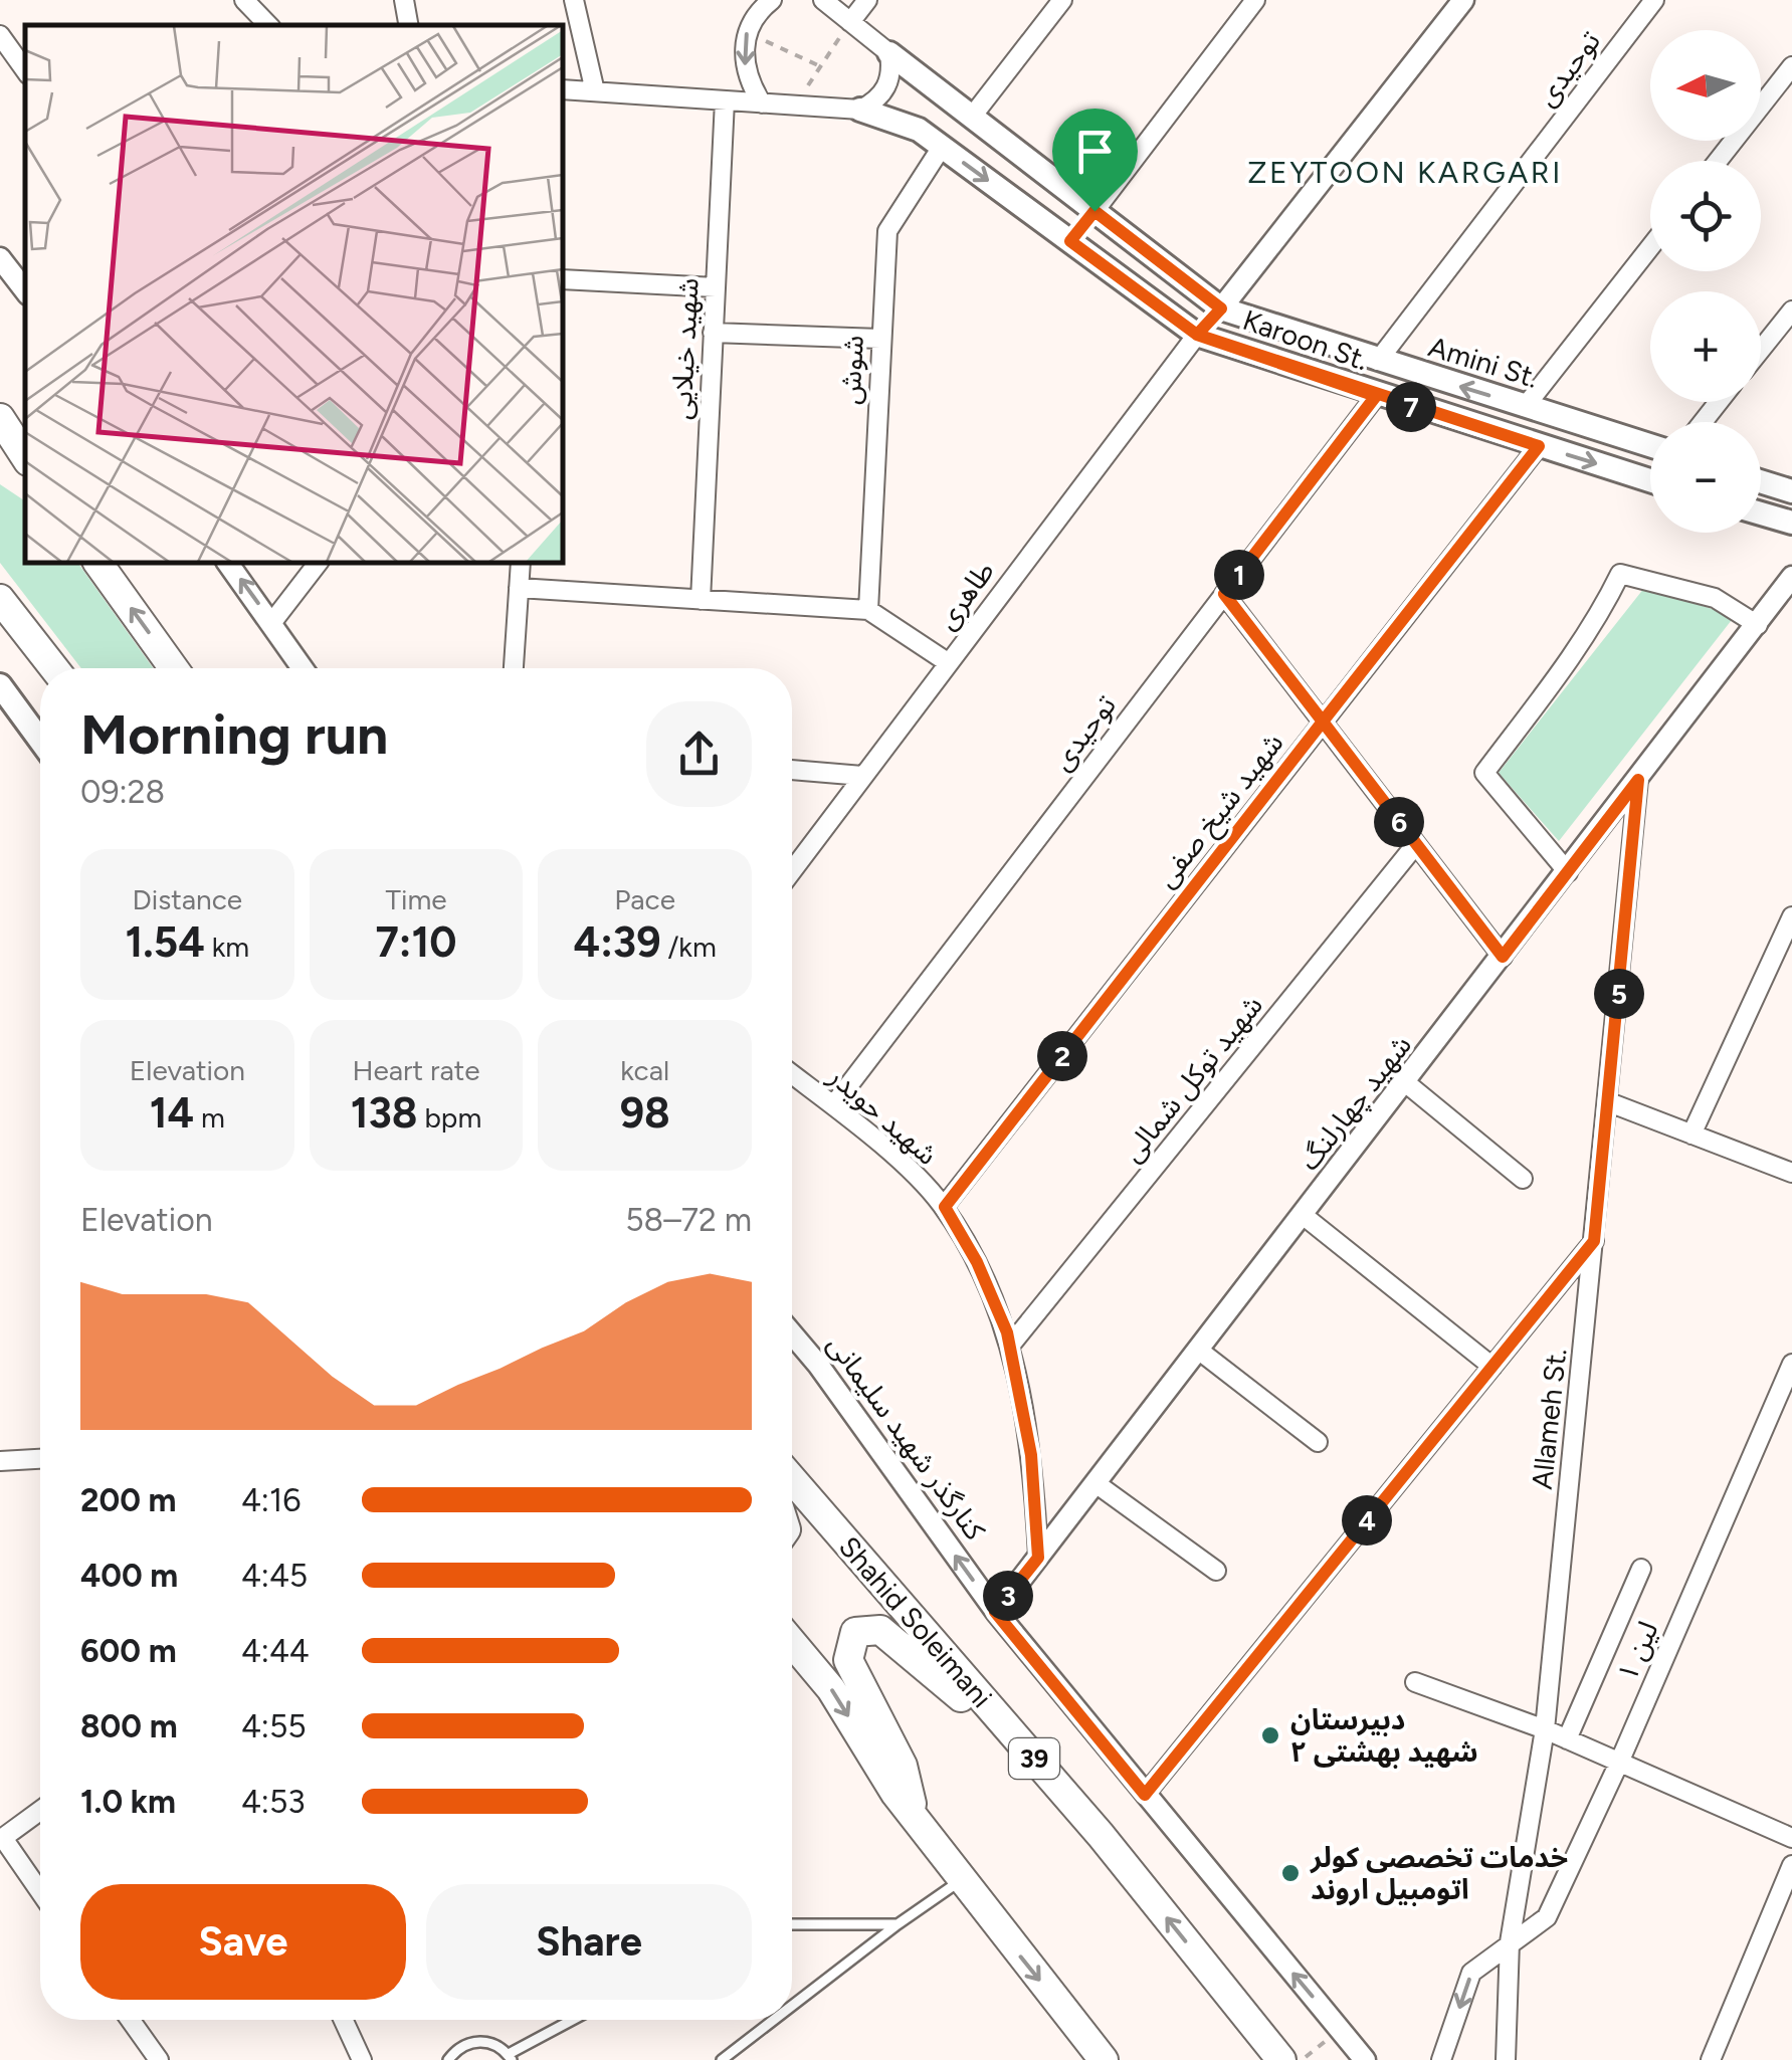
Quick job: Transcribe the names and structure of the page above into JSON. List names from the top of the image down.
{
  "streets": {
    "highway": ["Shahid Soleimani", "39"],
    "main road": ["Karoon St.", "Amini St."],
    "street": [
      "توحیدی",
      "شهید خیلایی",
      "شوش",
      "طاهری",
      "شهید شیخ صفی",
      "شهید توکل شمالی",
      "شهید چهارلنگ",
      "شهید حویدر",
      "Allameh St.",
      "کنارگذر شهید سلیمانی",
      "لین ۱"
    ]
  },
  "crossings": [
    ["توحیدی", "Karoon St."],
    ["توحیدی", "Amini St."],
    ["توحیدی", "شهید حویدر"],
    ["Karoon St.", "شوش"],
    ["Karoon St.", "طاهری"],
    ["Karoon St.", "شهید شیخ صفی"],
    ["شهید شیخ صفی", "شهید حویدر"],
    ["شهید توکل شمالی", "شهید حویدر"],
    ["شهید چهارلنگ", "شهید حویدر"],
    ["شهید چهارلنگ", "Allameh St."],
    ["شهید چهارلنگ", "کنارگذر شهید سلیمانی"],
    ["Allameh St.", "لین ۱"]
  ],
  "one_way": ["کنارگذر شهید سلیمانی"],
  "districts": ["ZEYTOON KARGARI"],
  "places": ["دبیرستان شهید بهشتی ۲", "خدمات تخصصی کولر اتومبیل اروند"],
  "north": "left",
  "page": {
    "map_buttons": ["+", "−"],
    "pins": [
      "7",
      "1",
      "6",
      "5",
      "2",
      "4",
      "3"
    ],
    "heading": ["Morning run", "09:28"],
    "stats": [
      ["Distance", "1.54 km"],
      ["Time", "7:10"],
      ["Pace", "4:39 /km"],
      ["Elevation", "14 m"],
      ["Heart rate", "138 bpm"],
      ["kcal", "98"]
    ],
    "chart": ["Elevation", "58–72 m"],
    "list": [
      {
        "name": "200 m",
        "note": "4:16"
      },
      {
        "name": "400 m",
        "note": "4:45"
      },
      {
        "name": "600 m",
        "note": "4:44"
      },
      {
        "name": "800 m",
        "note": "4:55"
      },
      {
        "name": "1.0 km",
        "note": "4:53"
      }
    ],
    "buttons": ["Save", "Share"]
  }
}
